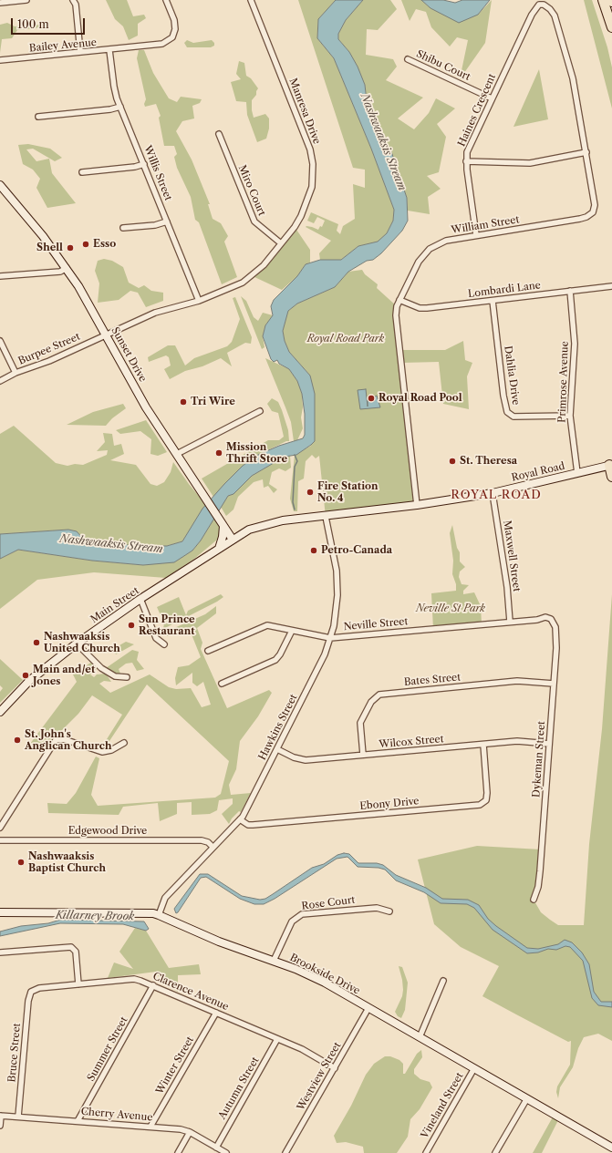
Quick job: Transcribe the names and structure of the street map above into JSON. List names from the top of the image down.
{
  "streets": {
    "street": [
      "Bailey Avenue",
      "Shibu Court",
      "Haines Crescent",
      "Manresa Drive",
      "Willis Street",
      "Miro Court",
      "William Street",
      "Lombardi Lane",
      "Burpee Street",
      "Sunset Drive",
      "Dahlia Drive",
      "Primrose Avenue",
      "Royal Road",
      "Maxwell Street",
      "Main Street",
      "Neville Street",
      "Bates Street",
      "Hawkins Street",
      "Wilcox Street",
      "Dykeman Street",
      "Ebony Drive",
      "Edgewood Drive",
      "Rose Court",
      "Brookside Drive",
      "Clarence Avenue",
      "Summer Street",
      "Bruce Street",
      "Winter Street",
      "Westview Street",
      "Autumn Street",
      "Vineland Street",
      "Cherry Avenue"
    ]
  },
  "crossings": [
    ["Bailey Avenue", "Willis Street"],
    ["Shibu Court", "Haines Crescent"],
    ["Haines Crescent", "William Street"],
    ["Manresa Drive", "Willis Street"],
    ["Manresa Drive", "Miro Court"],
    ["Manresa Drive", "Burpee Street"],
    ["Manresa Drive", "Sunset Drive"],
    ["William Street", "Lombardi Lane"],
    ["William Street", "Royal Road"],
    ["Lombardi Lane", "Dahlia Drive"],
    ["Lombardi Lane", "Primrose Avenue"],
    ["Burpee Street", "Sunset Drive"],
    ["Sunset Drive", "Royal Road"],
    ["Sunset Drive", "Main Street"],
    ["Dahlia Drive", "Primrose Avenue"],
    ["Primrose Avenue", "Royal Road"],
    ["Royal Road", "Maxwell Street"],
    ["Royal Road", "Main Street"],
    ["Royal Road", "Hawkins Street"],
    ["Maxwell Street", "Neville Street"],
    ["Neville Street", "Hawkins Street"],
    ["Neville Street", "Dykeman Street"],
    ["Bates Street", "Wilcox Street"],
    ["Bates Street", "Dykeman Street"],
    ["Hawkins Street", "Wilcox Street"],
    ["Hawkins Street", "Ebony Drive"],
    ["Hawkins Street", "Edgewood Drive"],
    ["Hawkins Street", "Brookside Drive"],
    ["Wilcox Street", "Dykeman Street"],
    ["Wilcox Street", "Ebony Drive"],
    ["Rose Court", "Brookside Drive"],
    ["Brookside Drive", "Westview Street"],
    ["Brookside Drive", "Vineland Street"],
    ["Clarence Avenue", "Summer Street"],
    ["Clarence Avenue", "Bruce Street"],
    ["Clarence Avenue", "Winter Street"],
    ["Clarence Avenue", "Westview Street"],
    ["Clarence Avenue", "Autumn Street"],
    ["Summer Street", "Cherry Avenue"],
    ["Bruce Street", "Cherry Avenue"],
    ["Winter Street", "Cherry Avenue"],
    ["Autumn Street", "Cherry Avenue"]
  ],
  "districts": ["ROYAL ROAD"],
  "water": ["Nashwaaksis Stream", "Killarney Brook"],
  "parks": ["Royal Road Park", "Neville St Park"],
  "places": [
    "Esso",
    "Shell",
    "Royal Road Pool",
    "Tri Wire",
    "Mission Thrift Store",
    "St. Theresa",
    "Fire Station No. 4",
    "Petro-Canada",
    "Sun Prince Restaurant",
    "Nashwaaksis United Church",
    "Main and/et Jones",
    "St. John's Anglican Church",
    "Nashwaaksis Baptist Church"
  ],
  "scale_bar": "100 m"
}
